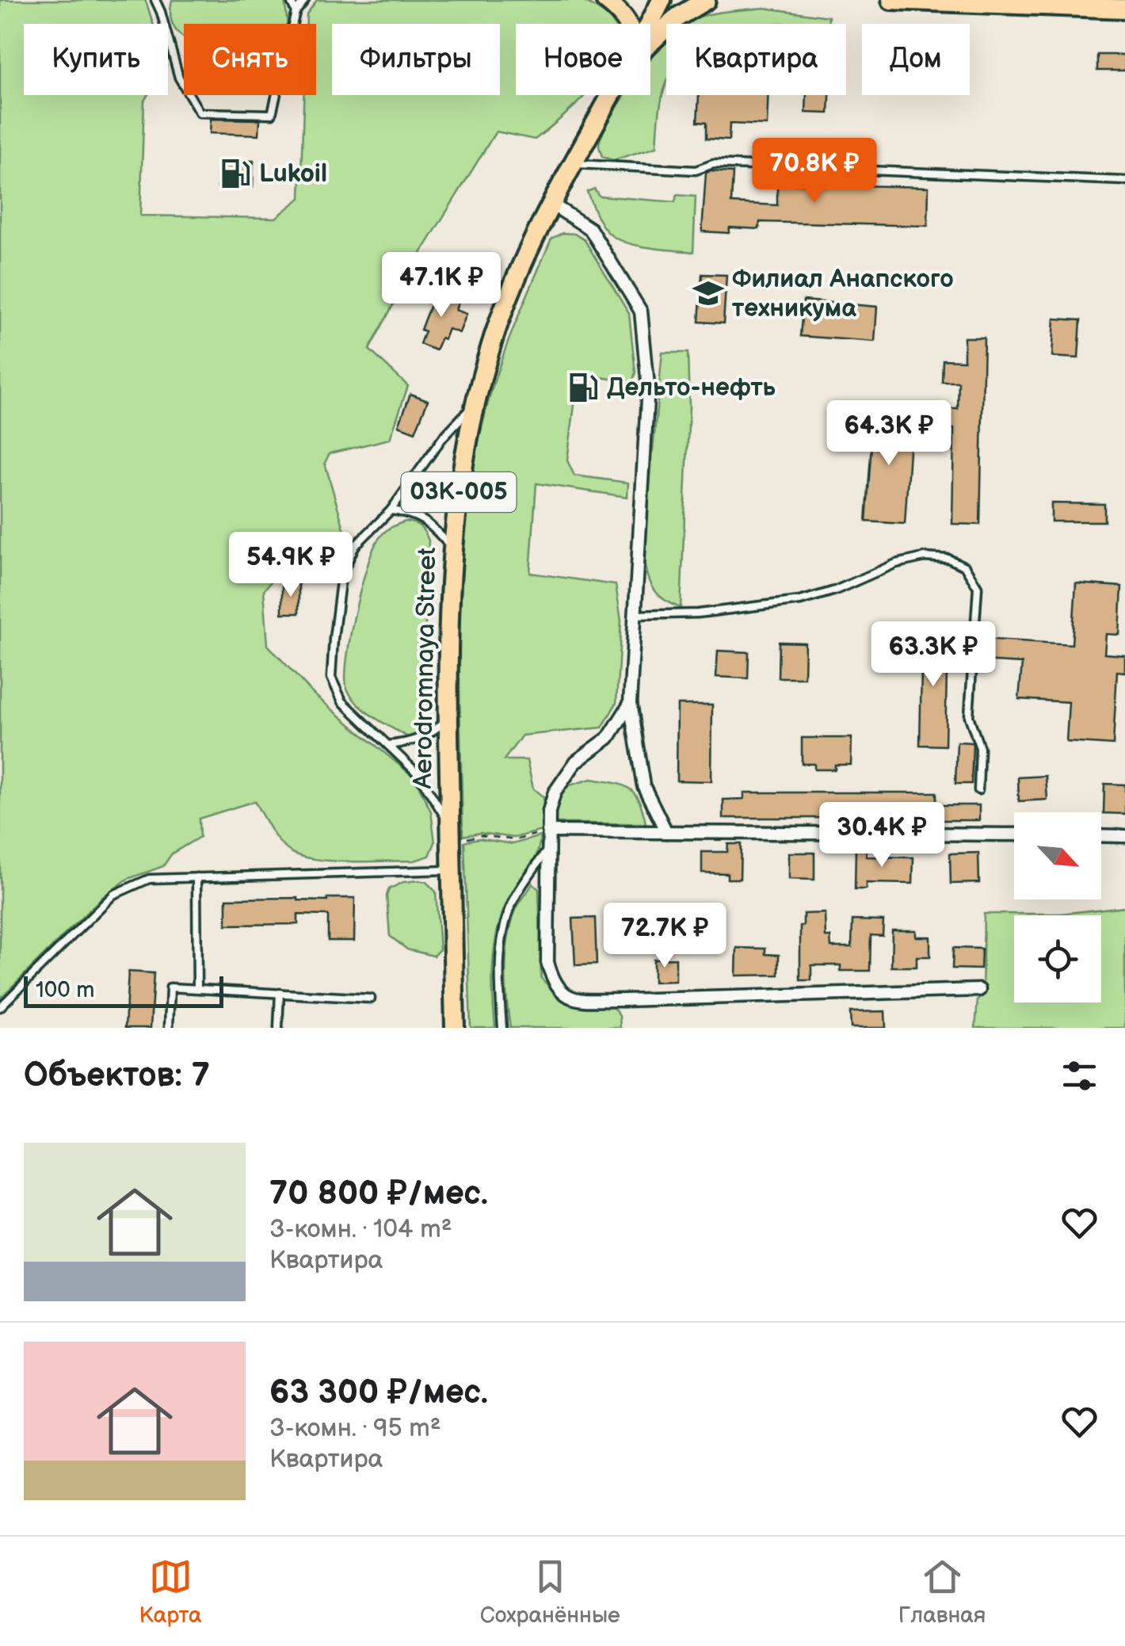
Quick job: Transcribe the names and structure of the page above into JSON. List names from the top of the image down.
{
  "streets": {
    "main road": ["03К-005", "Aerodromnaya Street"]
  },
  "places": {
    "fuel station": ["Lukoil", "Дельто-нефть"],
    "school or university": ["Филиал Анапского техникума"]
  },
  "scale_bar": "100 m",
  "north": "bottom right",
  "page": {
    "chip": [
      "Купить",
      "Снять",
      "Фильтры",
      "Новое",
      "Квартира",
      "Дом"
    ],
    "price": [
      "70.8K ₽",
      "47.1K ₽",
      "64.3K ₽",
      "54.9K ₽",
      "63.3K ₽",
      "30.4K ₽",
      "72.7K ₽"
    ],
    "scale": "100 m",
    "heading": "Объектов: 7",
    "list": [
      {
        "name": "70 800 ₽/мес.",
        "note": "3-комн. · 104 m² · Квартира"
      },
      {
        "name": "63 300 ₽/мес.",
        "note": "3-комн. · 95 m² · Квартира"
      }
    ],
    "tabs": ["Карта", "Сохранённые", "Главная"]
  }
}
